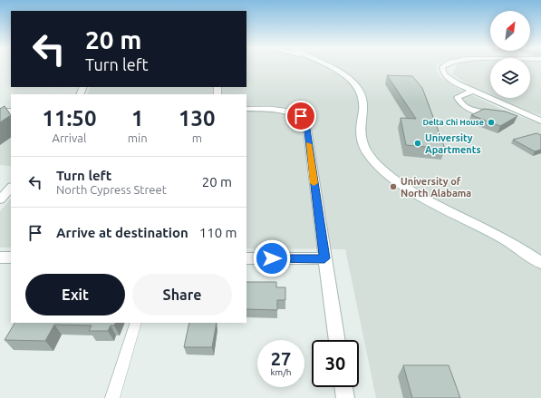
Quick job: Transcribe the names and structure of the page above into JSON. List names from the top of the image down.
{
  "places": ["Delta Chi House", "University Apartments", "University of North Alabama"],
  "north": "top right",
  "page": {
    "turn": ["20 m", "Turn left"],
    "eta": [
      "11:50",
      "Arrival",
      "1",
      "min",
      "130",
      "m"
    ],
    "list": [
      {
        "name": "Turn left",
        "note": "North Cypress Street",
        "value": "20 m"
      },
      {
        "name": "Arrive at destination",
        "value": "110 m"
      }
    ],
    "buttons": ["Exit", "Share"],
    "speed": "27 km/h",
    "limit": "30"
  }
}
